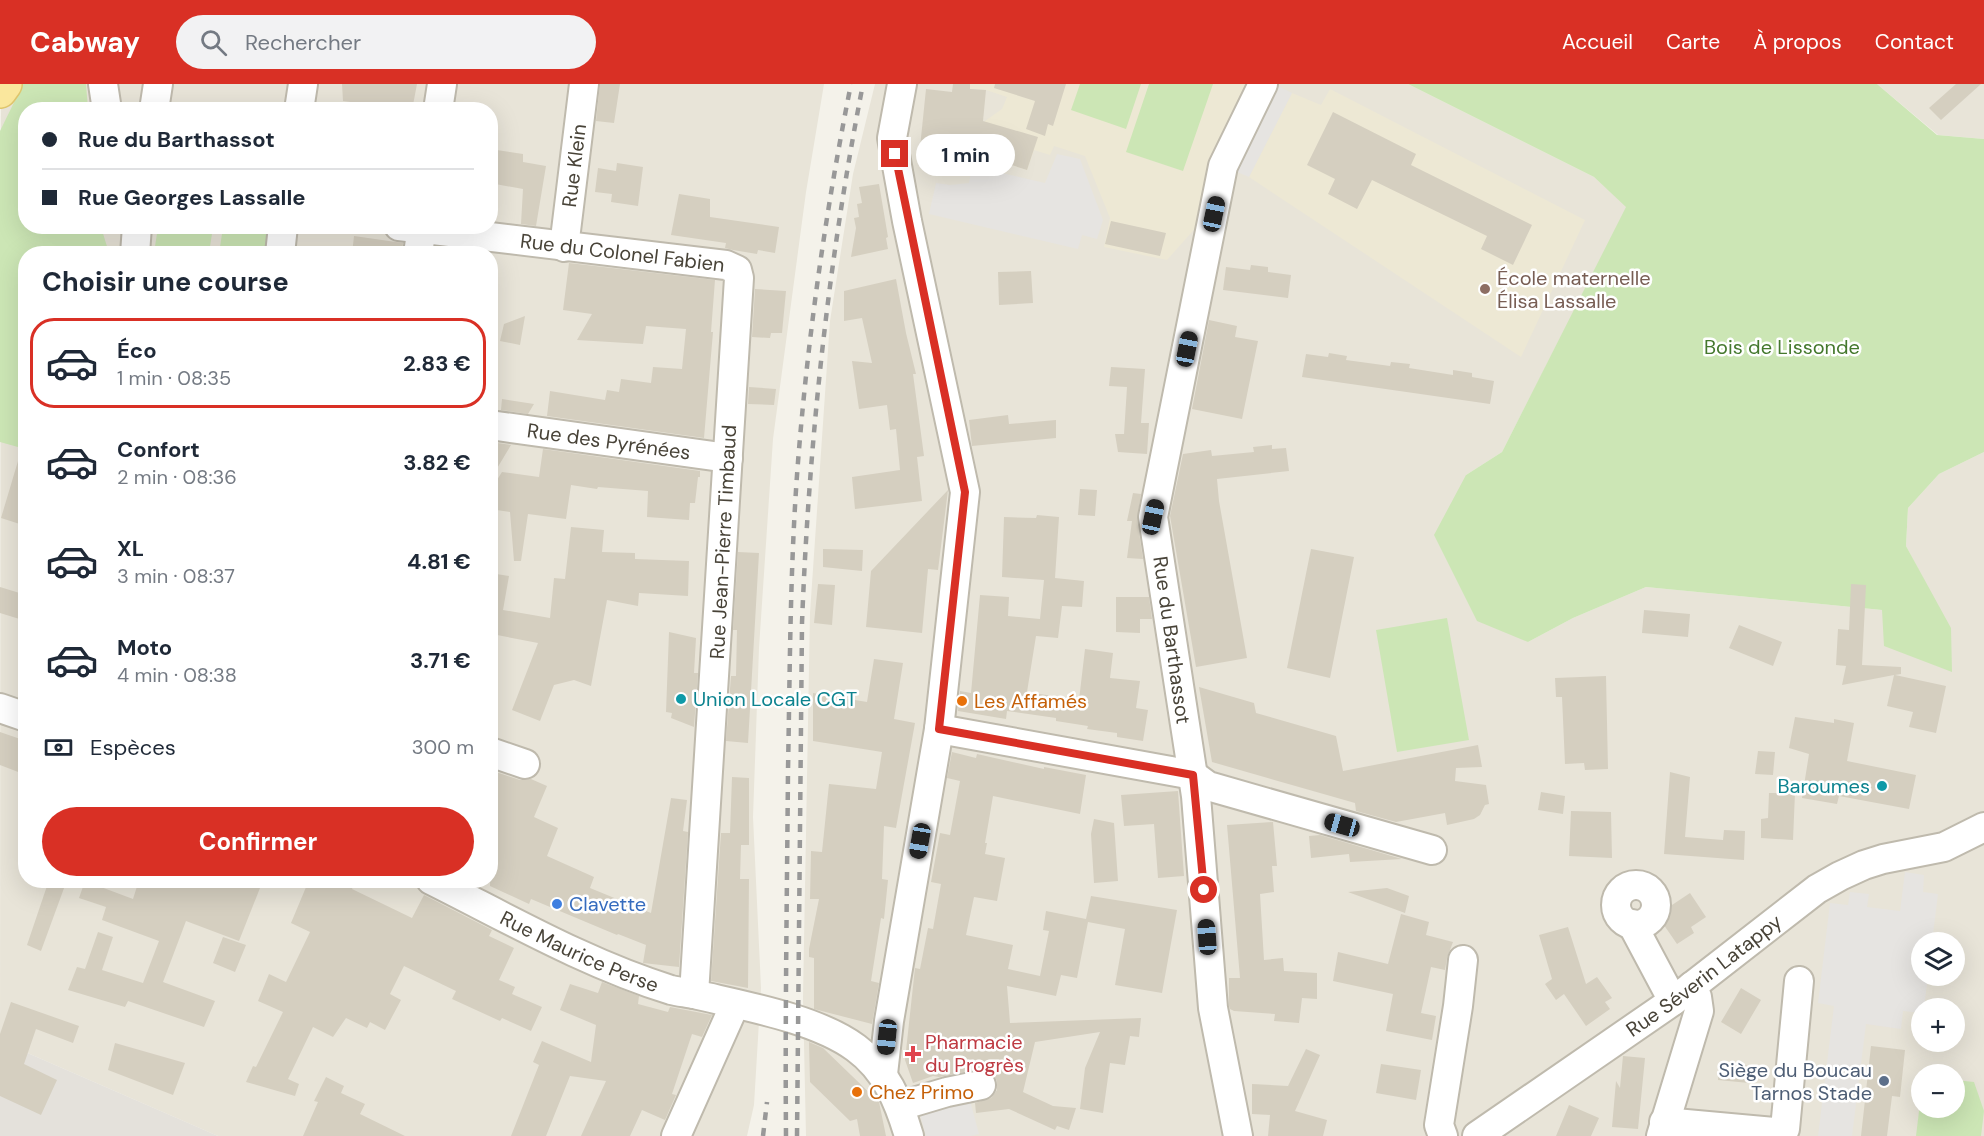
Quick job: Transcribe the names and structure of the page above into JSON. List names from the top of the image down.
{
  "streets": {
    "street": [
      "Rue Klein",
      "Rue du Colonel Fabien",
      "Rue des Pyrénées",
      "Rue Jean-Pierre Timbaud",
      "Rue du Barthassot",
      "Rue Maurice Perse",
      "Rue Séverin Latappy"
    ]
  },
  "crossings": [
    ["Rue Klein", "Rue du Colonel Fabien"],
    ["Rue du Colonel Fabien", "Rue Jean-Pierre Timbaud"],
    ["Rue des Pyrénées", "Rue Jean-Pierre Timbaud"],
    ["Rue Jean-Pierre Timbaud", "Rue Maurice Perse"]
  ],
  "parks": ["Bois de Lissonde"],
  "places": {
    "other": [
      "École maternelle Élisa Lassalle",
      "Union Locale CGT",
      "Les Affamés",
      "Baroumes",
      "Clavette",
      "Siège du Boucau Tarnos Stade",
      "Chez Primo"
    ],
    "health": ["Pharmacie du Progrès"]
  },
  "page": {
    "header": "Cabway",
    "search": "Rechercher",
    "nav": [
      "Accueil",
      "Carte",
      "À propos",
      "Contact"
    ],
    "banner": ["Rue du Barthassot", "Rue Georges Lassalle"],
    "bubble": "1 min",
    "heading": "Choisir une course",
    "list": [
      {
        "name": "Éco",
        "note": "1 min · 08:35",
        "value": "2.83 €"
      },
      {
        "name": "Confort",
        "note": "2 min · 08:36",
        "value": "3.82 €"
      },
      {
        "name": "XL",
        "note": "3 min · 08:37",
        "value": "4.81 €"
      },
      {
        "name": "Moto",
        "note": "4 min · 08:38",
        "value": "3.71 €"
      }
    ],
    "pay": ["Espèces", "300 m"],
    "buttons": "Confirmer",
    "map_buttons": ["+", "−"]
  }
}
